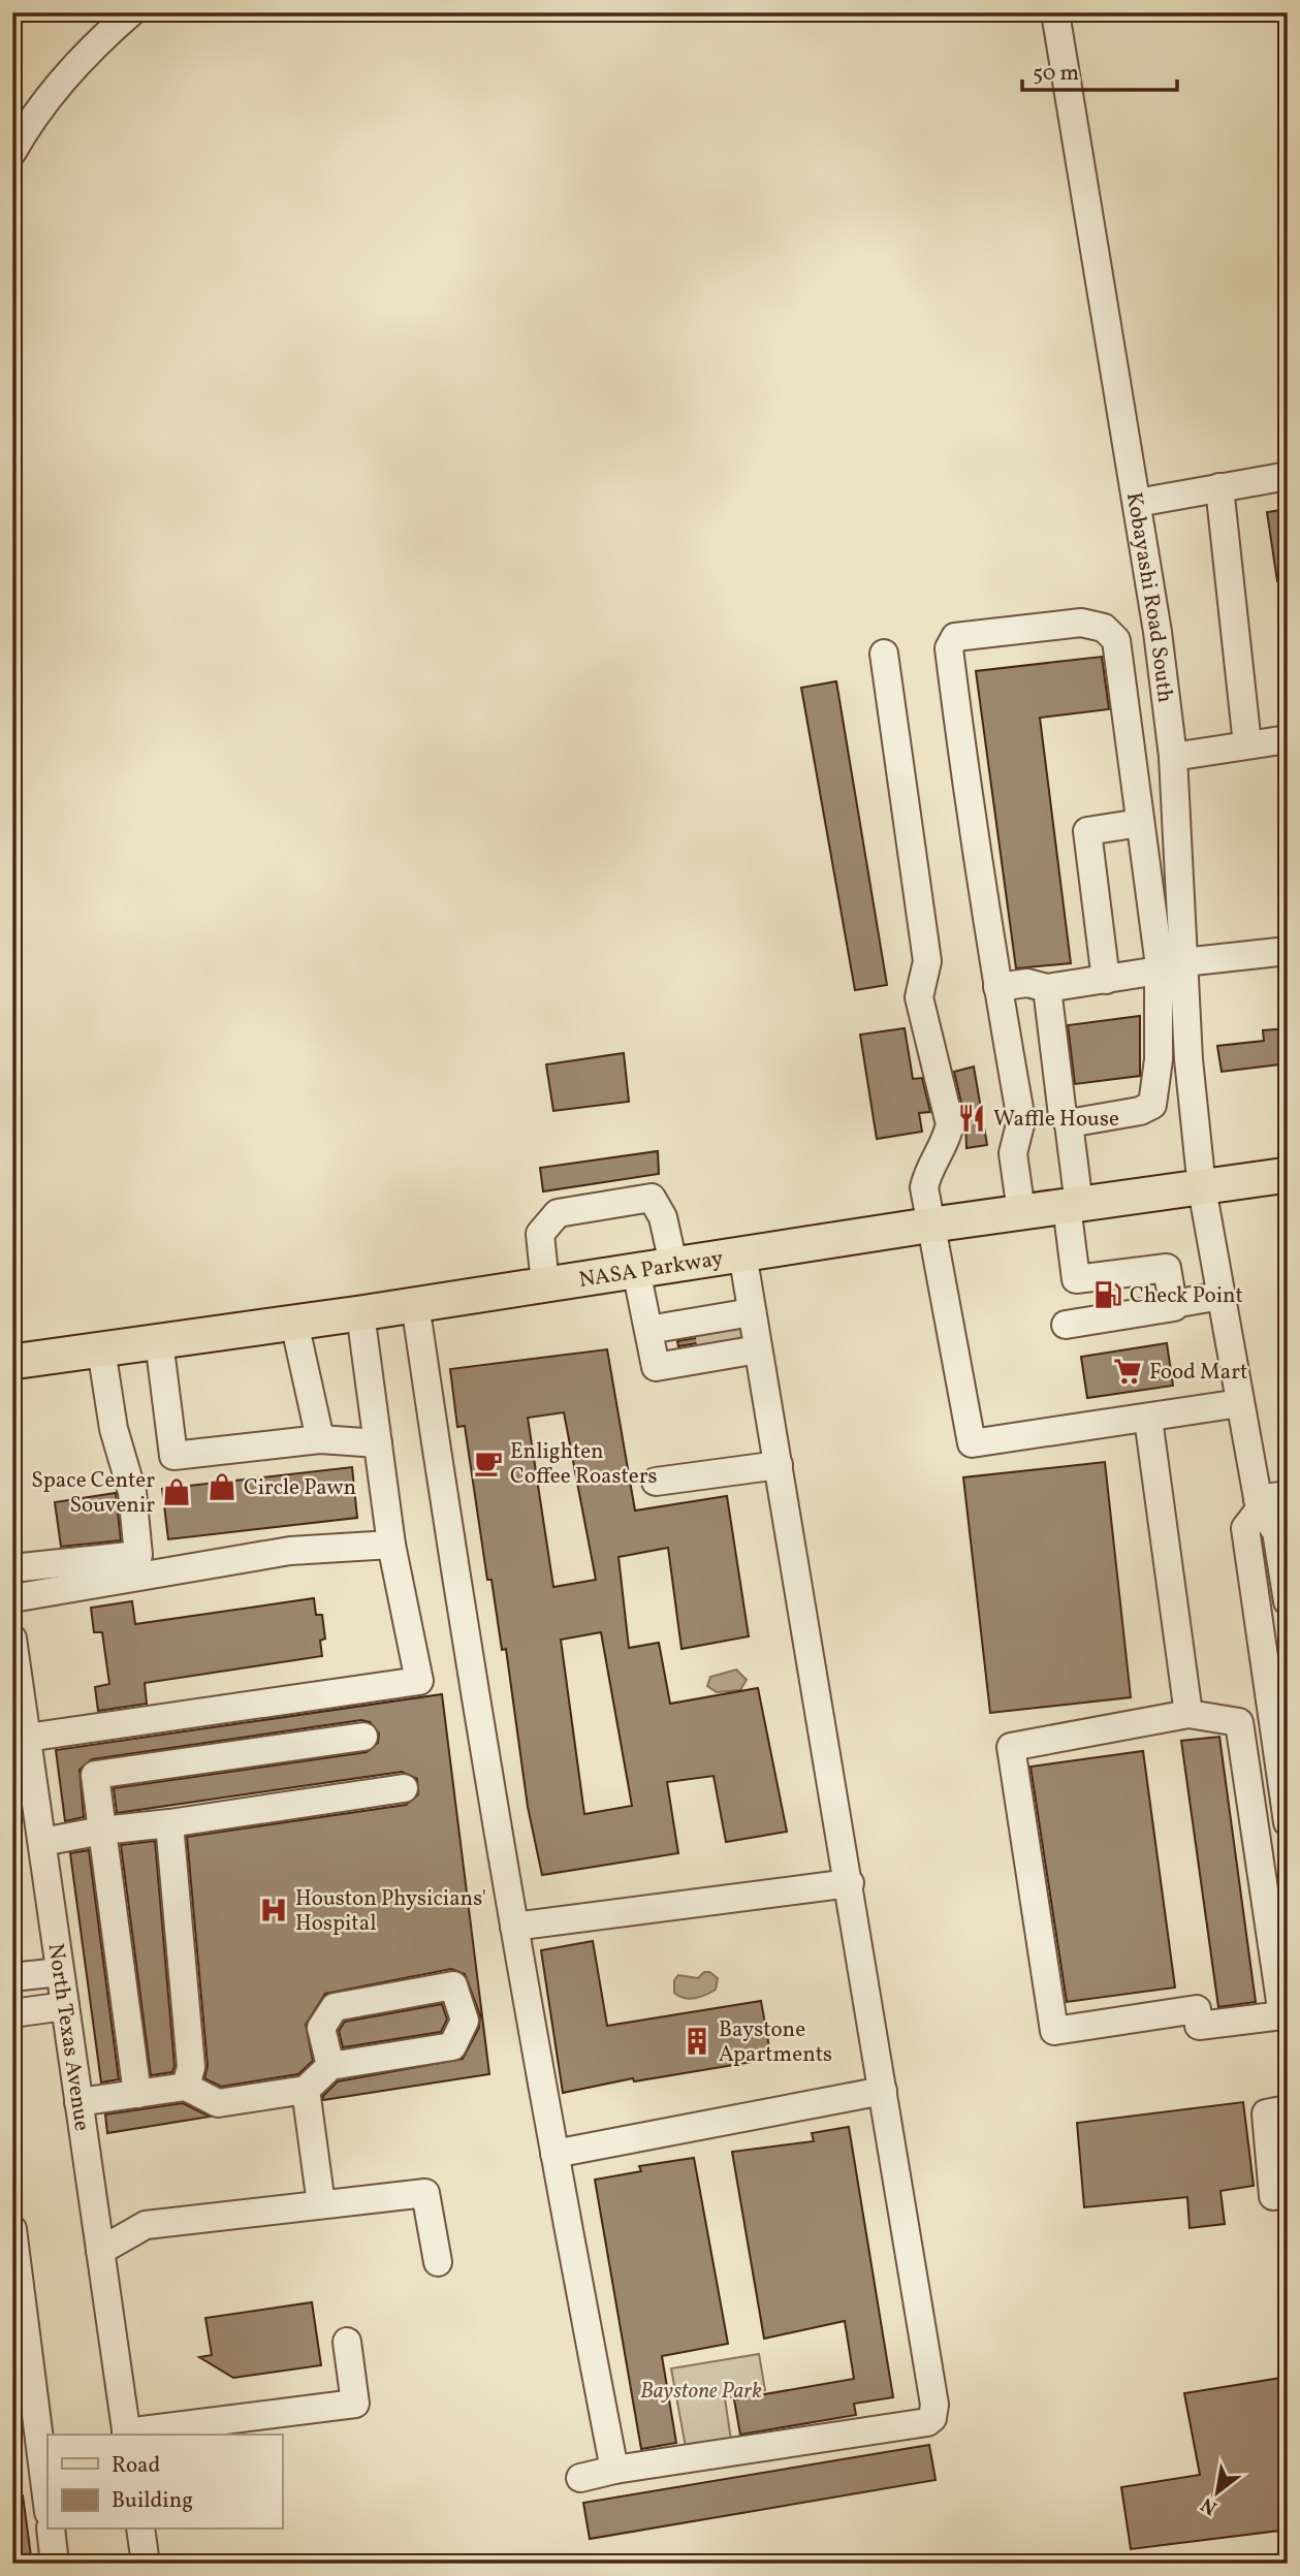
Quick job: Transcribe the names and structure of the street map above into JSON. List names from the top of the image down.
{
  "streets": {
    "main road": ["NASA Parkway"],
    "street": ["Kobayashi Road South", "North Texas Avenue"]
  },
  "crossings": [
    ["Kobayashi Road South", "NASA Parkway"]
  ],
  "parks": ["Baystone Park"],
  "places": {
    "restaurant": ["Waffle House"],
    "fuel station": ["Check Point"],
    "supermarket": ["Food Mart"],
    "cafe": ["Enlighten Coffee Roasters"],
    "shop": ["Circle Pawn", "Space Center Souvenir"],
    "hospital": ["Houston Physicians' Hospital"],
    "building": ["Baystone Apartments"]
  },
  "legend": ["Road", "Building"],
  "scale_bar": "50 m",
  "north": "bottom left"
}
